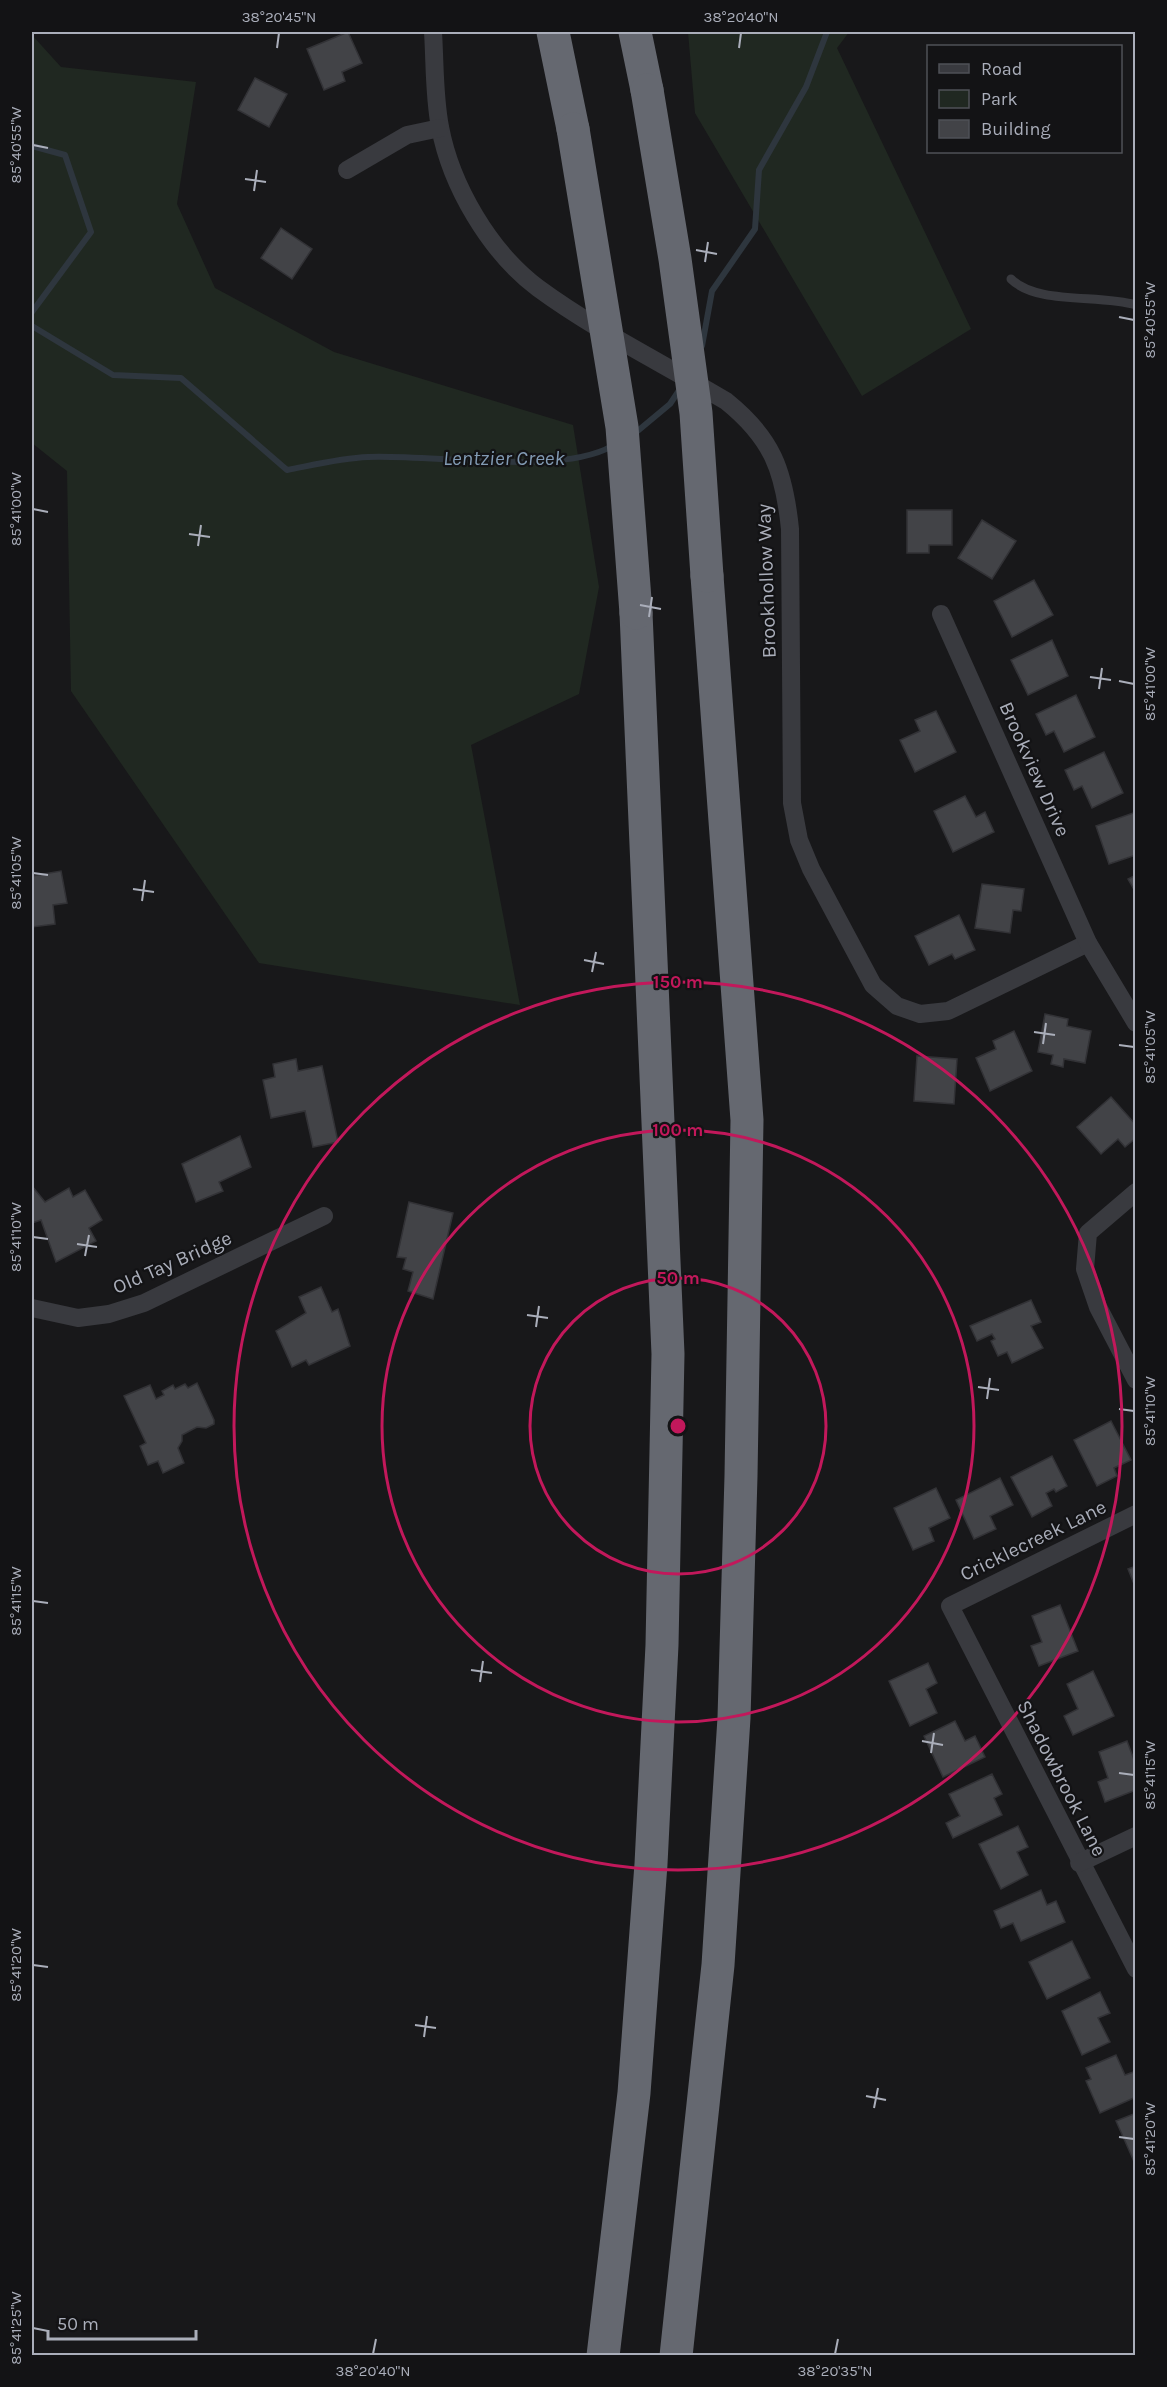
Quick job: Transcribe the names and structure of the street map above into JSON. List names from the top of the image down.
{
  "streets": {
    "street": [
      "Brookhollow Way",
      "Brookview Drive",
      "Old Tay Bridge",
      "Cricklecreek Lane",
      "Shadowbrook Lane"
    ]
  },
  "crossings": [
    ["Brookhollow Way", "Brookview Drive"],
    ["Cricklecreek Lane", "Shadowbrook Lane"]
  ],
  "water": ["Lentzier Creek"],
  "legend": ["Road", "Park", "Building"],
  "scale_bar": "50 m",
  "coordinates": [
    "38°20'45\"N",
    "38°20'40\"N",
    "85°40'55\"W",
    "85°41'00\"W",
    "85°41'05\"W",
    "85°41'10\"W",
    "85°41'15\"W",
    "85°41'20\"W",
    "85°41'25\"W",
    "38°20'35\"N"
  ],
  "rings": ["150 m", "100 m", "50 m"]
}
